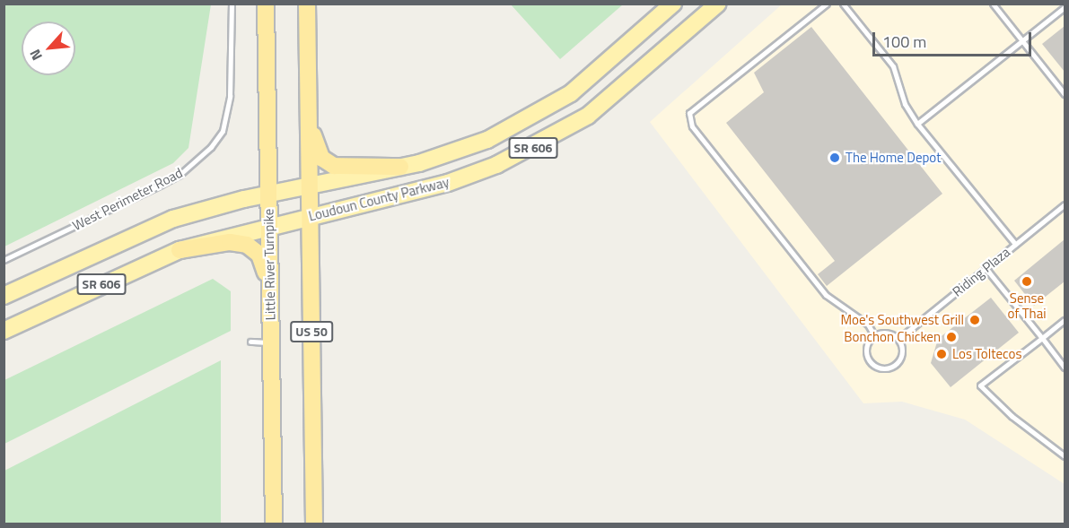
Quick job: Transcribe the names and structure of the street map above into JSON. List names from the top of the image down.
{
  "streets": {
    "highway": ["Little River Turnpike", "US 50"],
    "main road": ["SR 606", "Loudoun County Parkway"],
    "lane": ["West Perimeter Road", "Riding Plaza"]
  },
  "crossings": [
    ["Loudoun County Parkway", "Little River Turnpike"],
    ["Loudoun County Parkway", "US 50"]
  ],
  "places": [
    "The Home Depot",
    "Sense of Thai",
    "Moe's Southwest Grill",
    "Bonchon Chicken",
    "Los Toltecos"
  ],
  "scale_bar": "100 m",
  "north": "bottom left"
}
